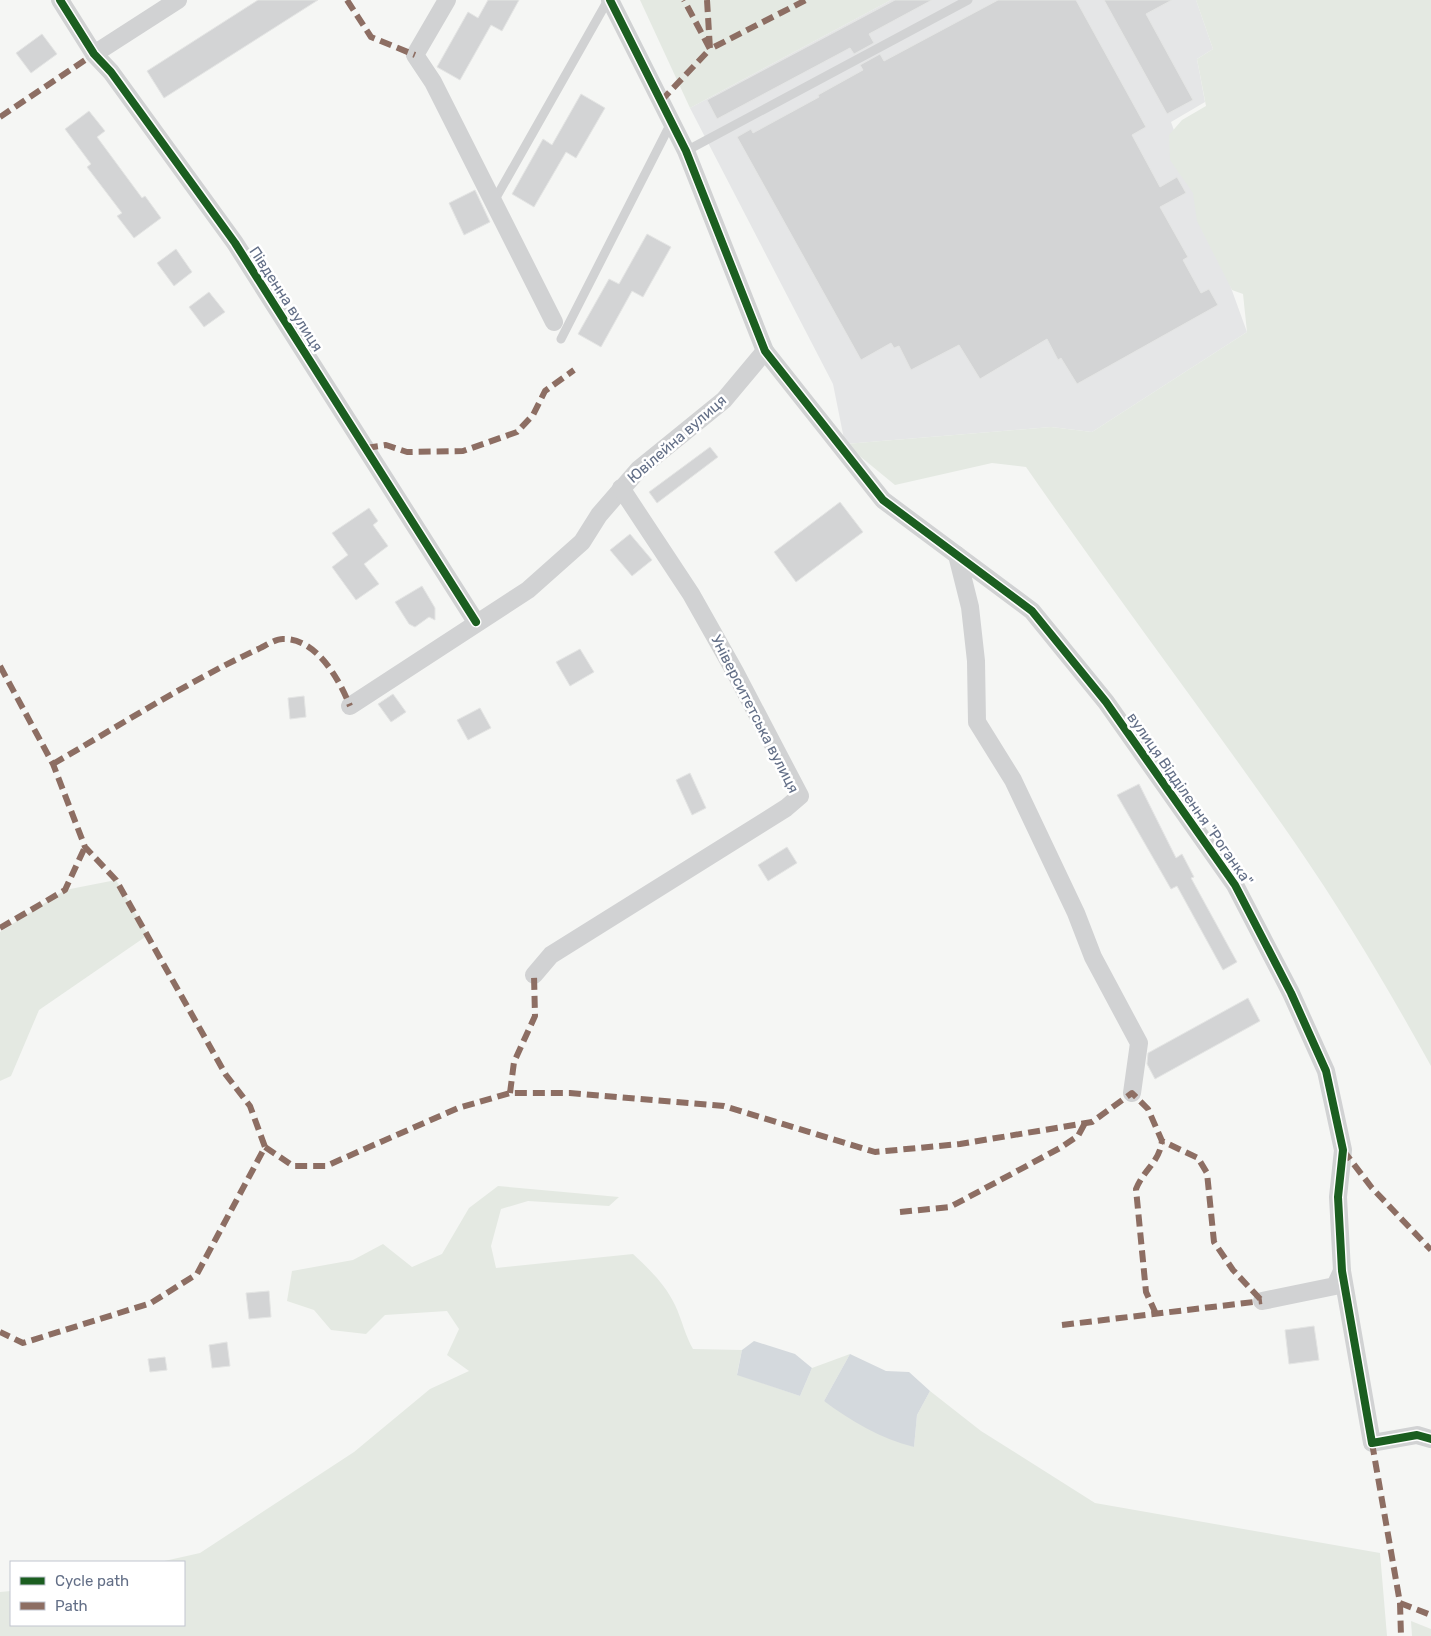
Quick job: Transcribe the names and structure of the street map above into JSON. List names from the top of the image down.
{
  "streets": {
    "street": [
      "Південна вулиця",
      "Ювілейна вулиця",
      "Університетська вулиця",
      "вулиця Відділення \"Роганка\""
    ]
  },
  "crossings": [
    ["Південна вулиця", "Ювілейна вулиця"],
    ["Ювілейна вулиця", "Університетська вулиця"],
    ["Ювілейна вулиця", "вулиця Відділення \"Роганка\""]
  ],
  "legend": ["Cycle path", "Path"]
}
